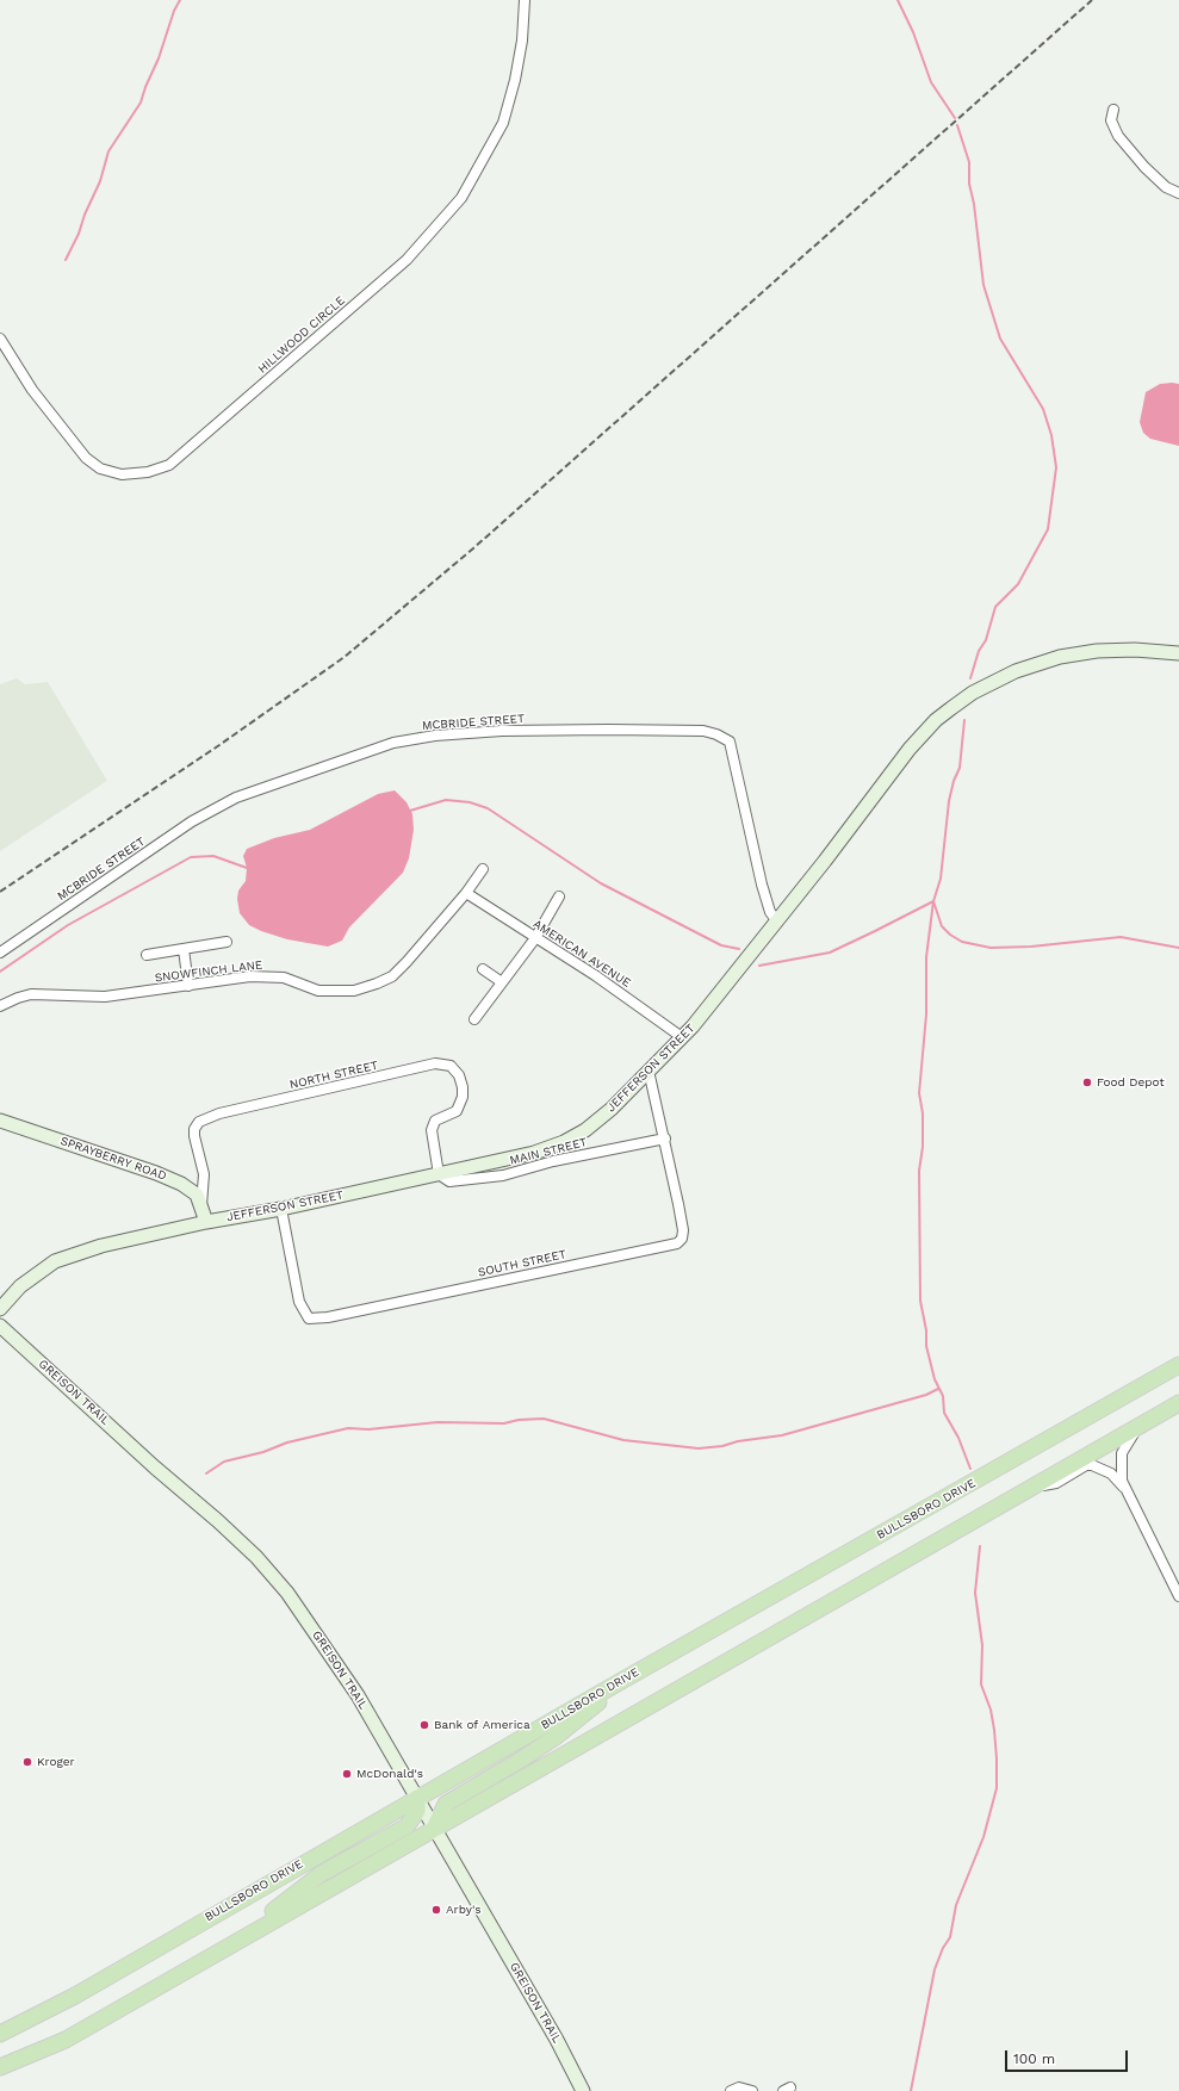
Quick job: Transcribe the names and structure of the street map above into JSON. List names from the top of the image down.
{
  "streets": {
    "main road": ["BULLSBORO DRIVE"],
    "street": [
      "HILLWOOD CIRCLE",
      "MCBRIDE STREET",
      "AMERICAN AVENUE",
      "SNOWFINCH LANE",
      "JEFFERSON STREET",
      "NORTH STREET",
      "MAIN STREET",
      "SPRAYBERRY ROAD",
      "SOUTH STREET",
      "GREISON TRAIL"
    ]
  },
  "crossings": [
    ["MCBRIDE STREET", "JEFFERSON STREET"],
    ["AMERICAN AVENUE", "SNOWFINCH LANE"],
    ["AMERICAN AVENUE", "JEFFERSON STREET"],
    ["JEFFERSON STREET", "NORTH STREET"],
    ["JEFFERSON STREET", "MAIN STREET"],
    ["JEFFERSON STREET", "SPRAYBERRY ROAD"],
    ["JEFFERSON STREET", "SOUTH STREET"],
    ["NORTH STREET", "MAIN STREET"],
    ["NORTH STREET", "SPRAYBERRY ROAD"],
    ["MAIN STREET", "SOUTH STREET"],
    ["GREISON TRAIL", "BULLSBORO DRIVE"]
  ],
  "places": [
    "Food Depot",
    "Bank of America",
    "Kroger",
    "McDonald's",
    "Arby's"
  ],
  "scale_bar": "100 m"
}
